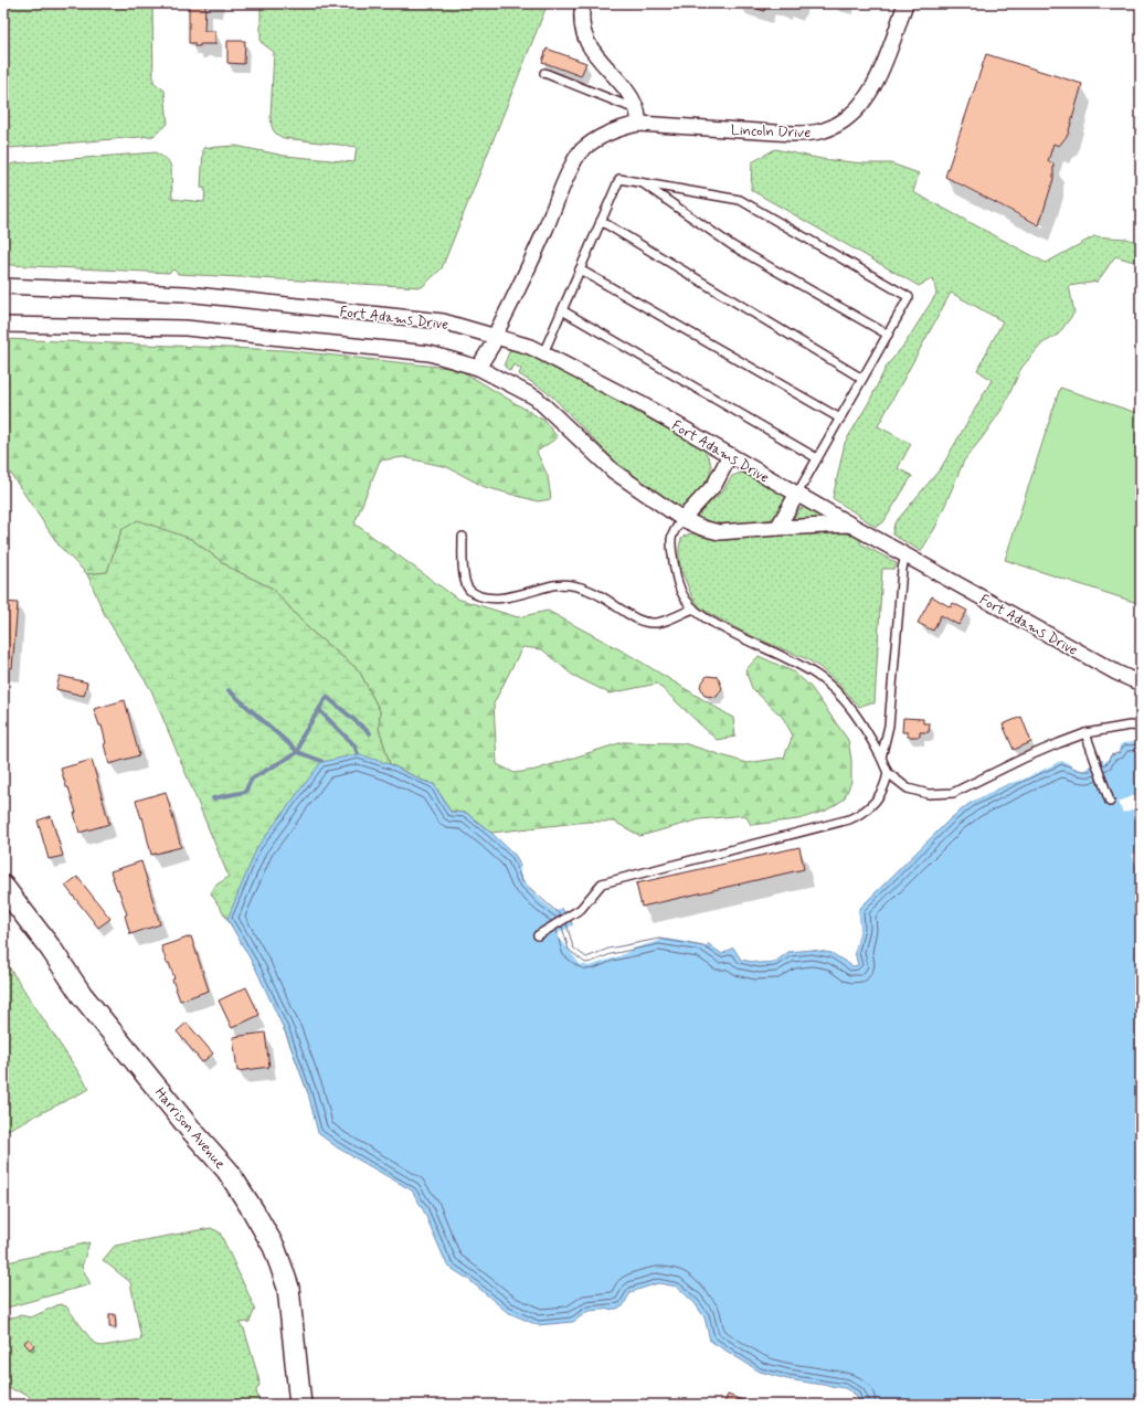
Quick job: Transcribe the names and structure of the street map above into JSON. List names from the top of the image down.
{
  "streets": {
    "main road": ["Harrison Avenue"],
    "street": ["Lincoln Drive", "Fort Adams Drive"]
  },
  "crossings": [
    ["Lincoln Drive", "Fort Adams Drive"]
  ]
}
